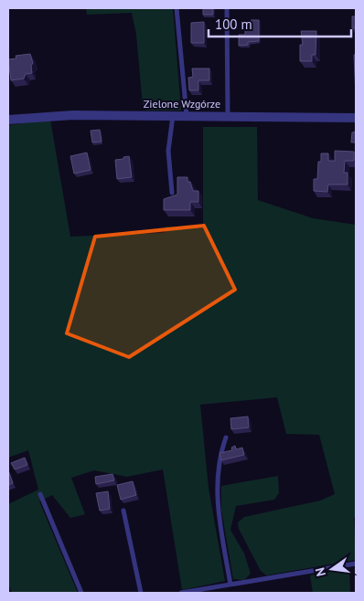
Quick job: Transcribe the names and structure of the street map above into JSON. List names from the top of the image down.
{
  "streets": {
    "street": ["Zielone Wzgórze"]
  },
  "scale_bar": "100 m",
  "north": "left"
}
